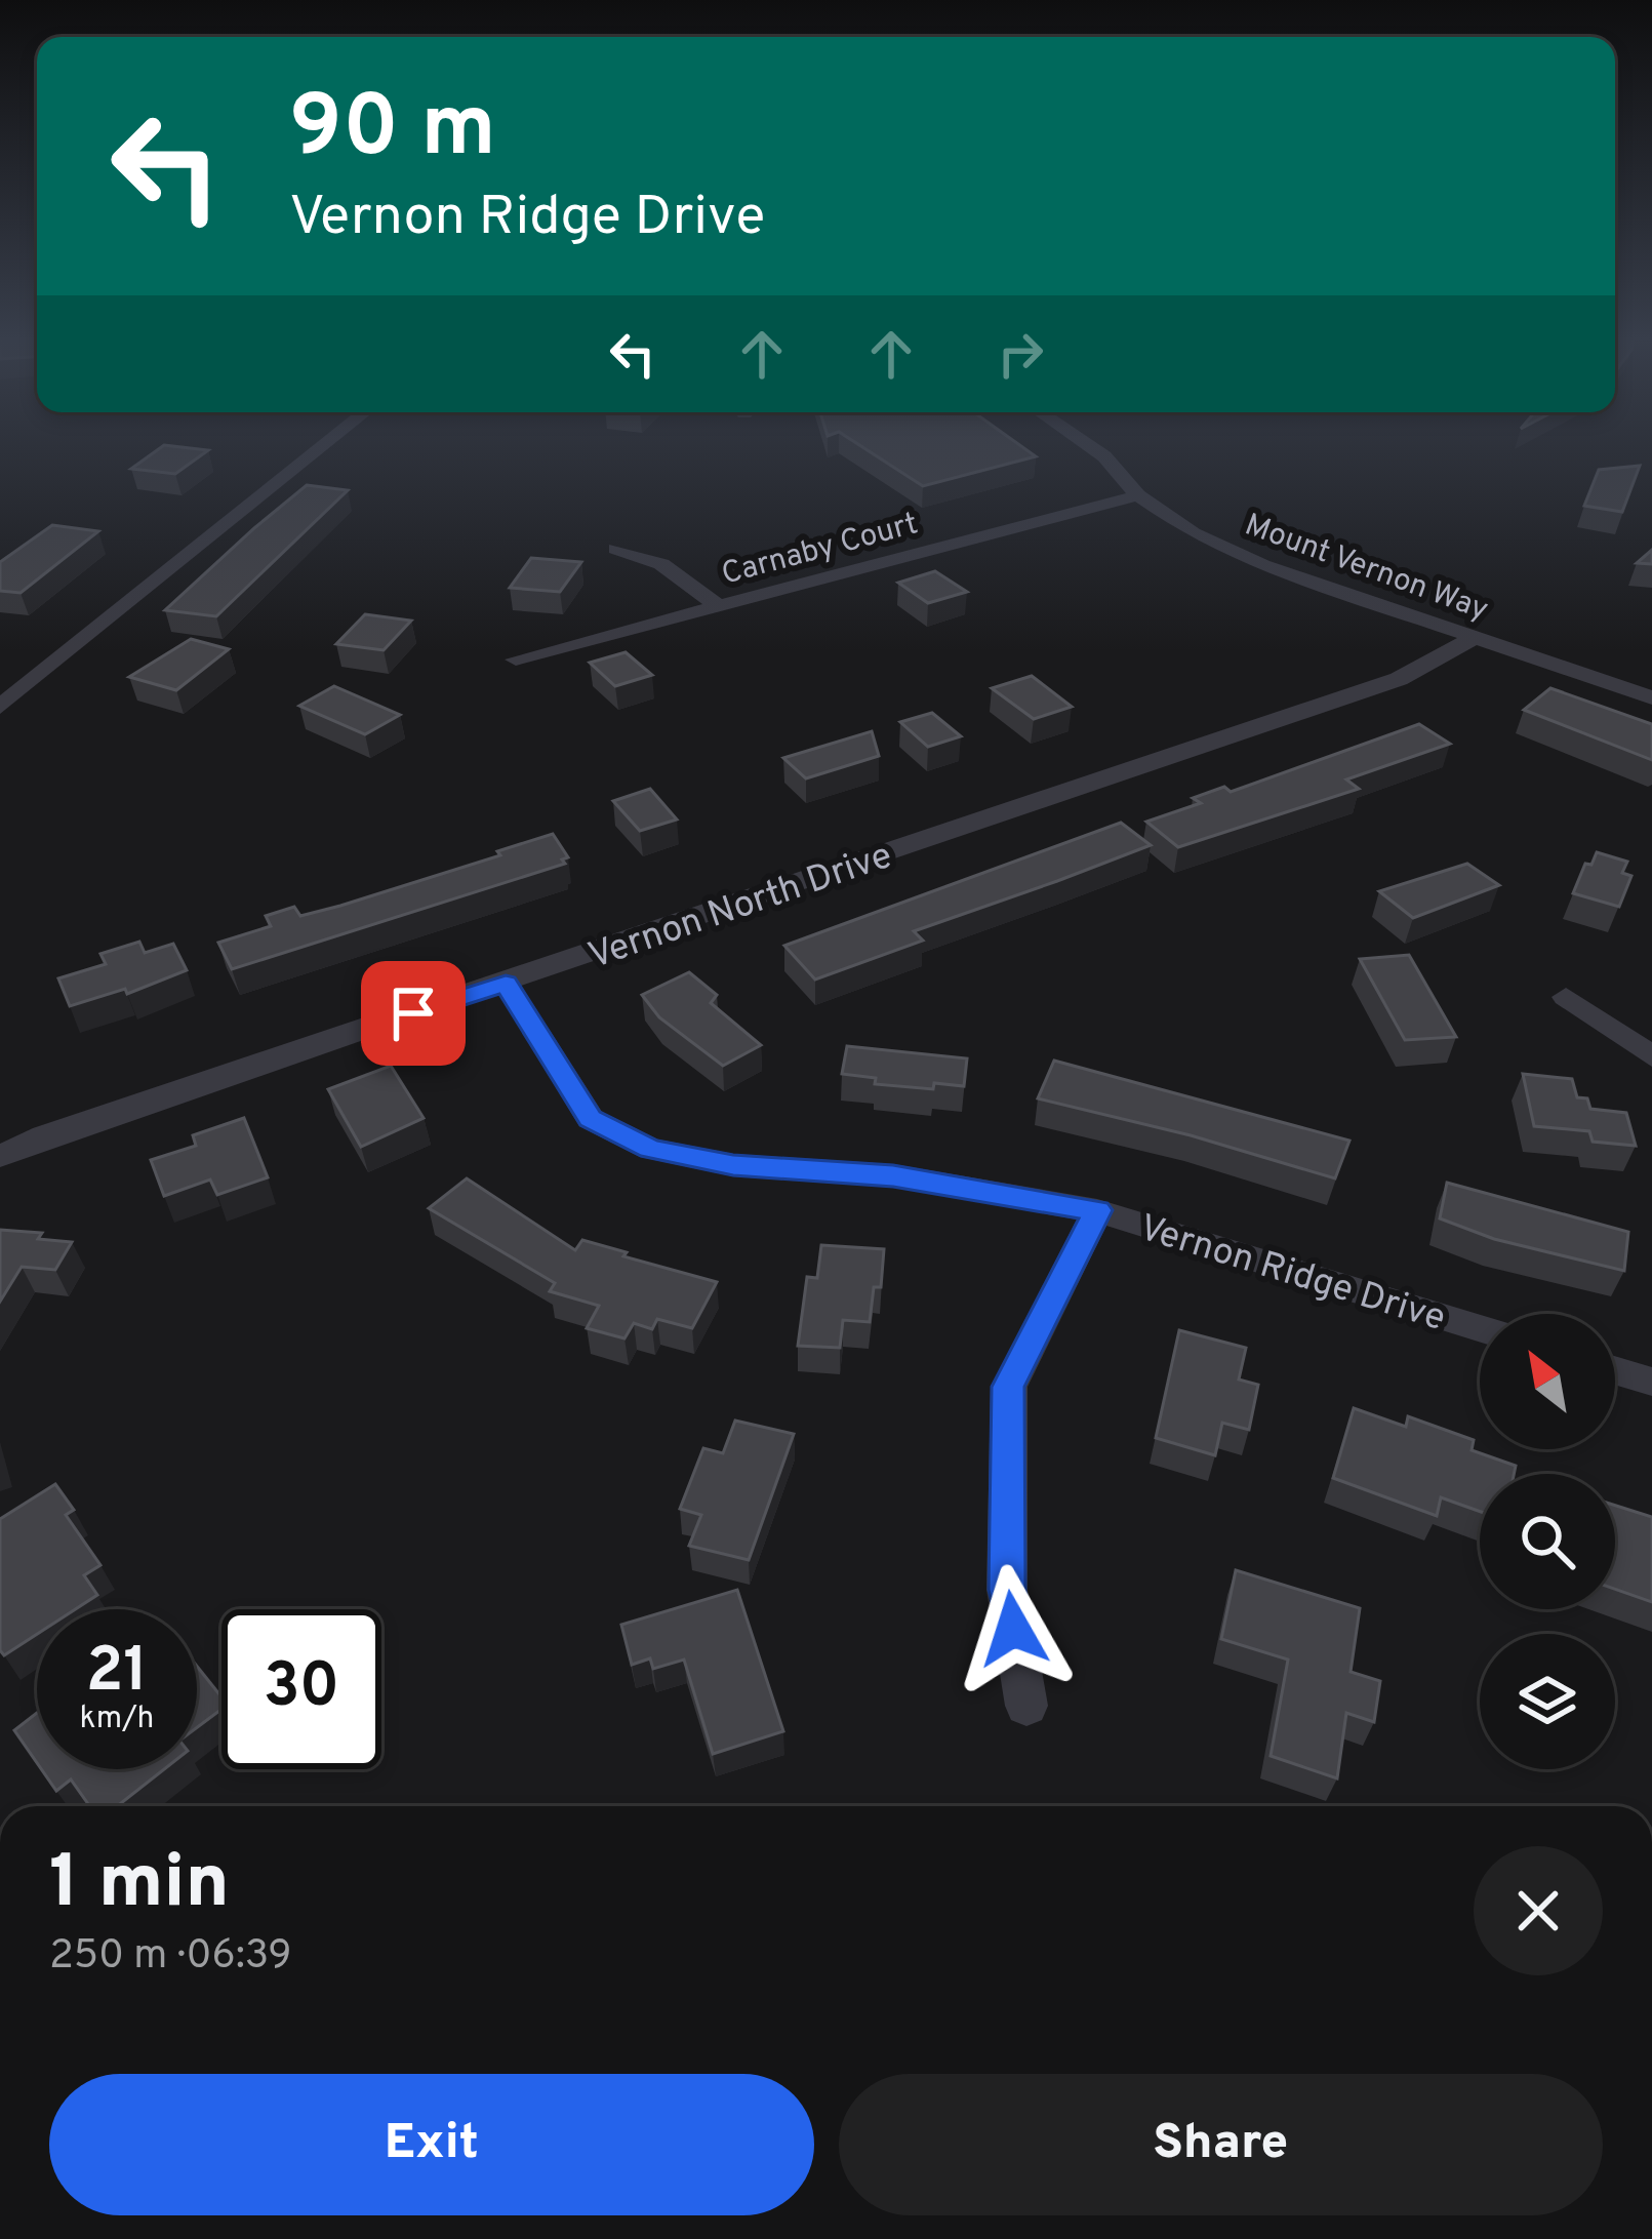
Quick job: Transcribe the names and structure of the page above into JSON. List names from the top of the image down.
{
  "streets": {
    "street": [
      "Carnaby Court",
      "Mount Vernon Way",
      "Vernon North Drive",
      "Vernon Ridge Drive"
    ]
  },
  "crossings": [
    ["Carnaby Court", "Mount Vernon Way"],
    ["Mount Vernon Way", "Vernon North Drive"],
    ["Vernon North Drive", "Vernon Ridge Drive"]
  ],
  "north": "top left",
  "page": {
    "turn": ["90 m", "Vernon Ridge Drive"],
    "speed": "21 km/h",
    "limit": "30",
    "heading": ["1 min", "250 m · 06:39"],
    "buttons": ["Exit", "Share"]
  }
}
